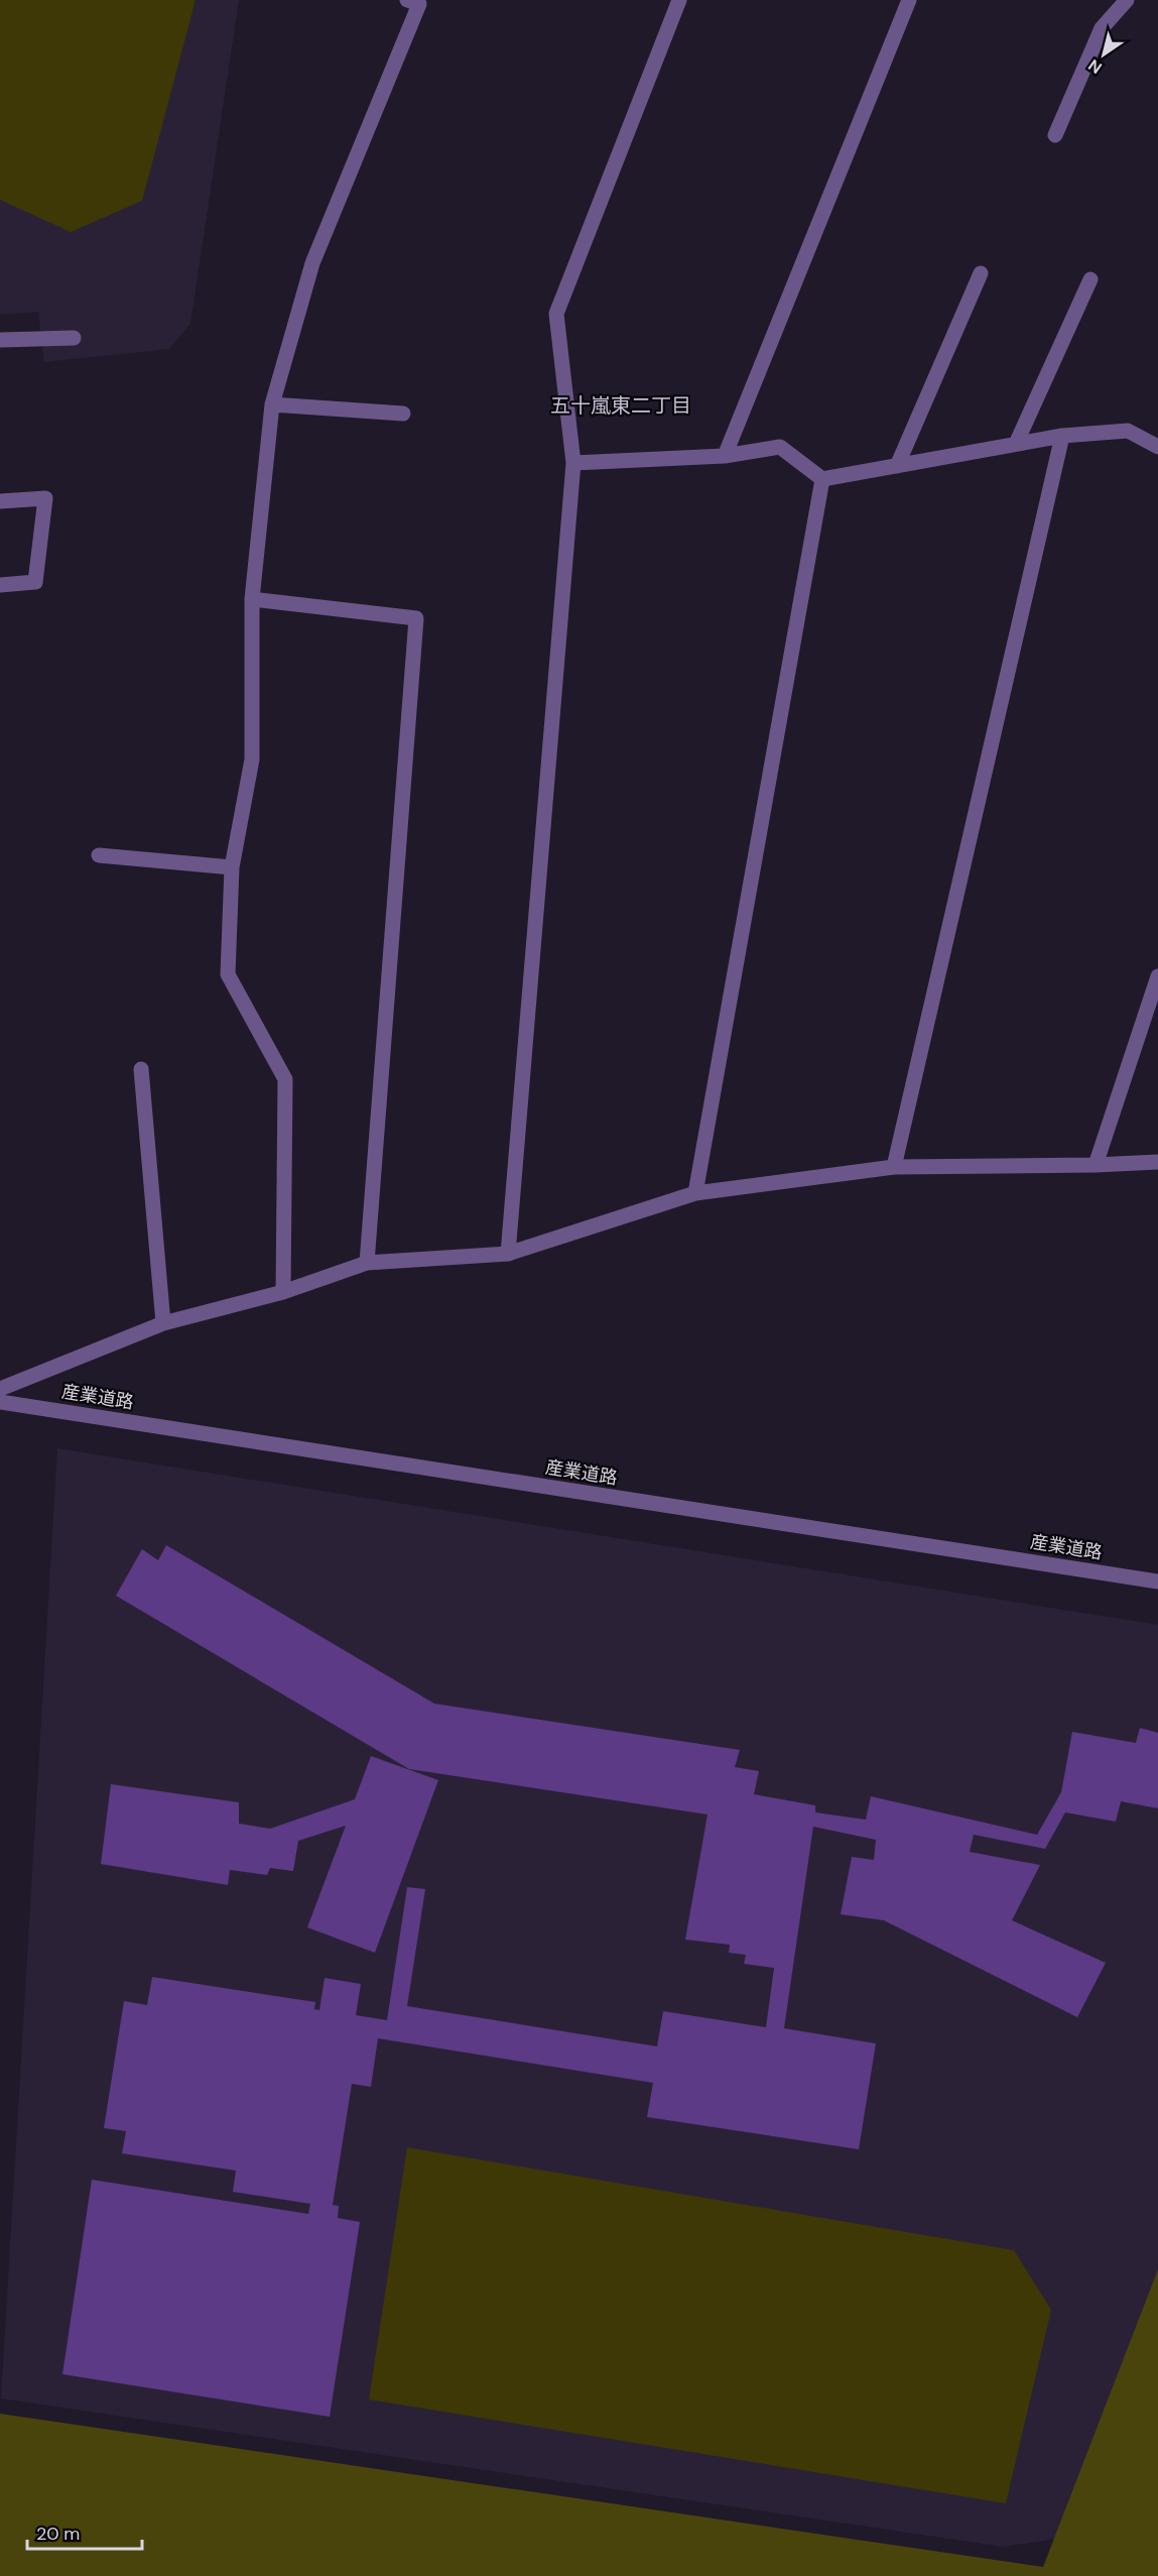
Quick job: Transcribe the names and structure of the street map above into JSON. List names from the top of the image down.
{
  "streets": {
    "street": ["産業道路"]
  },
  "districts": ["五十嵐東二丁目"],
  "scale_bar": "20 m",
  "north": "bottom left"
}
